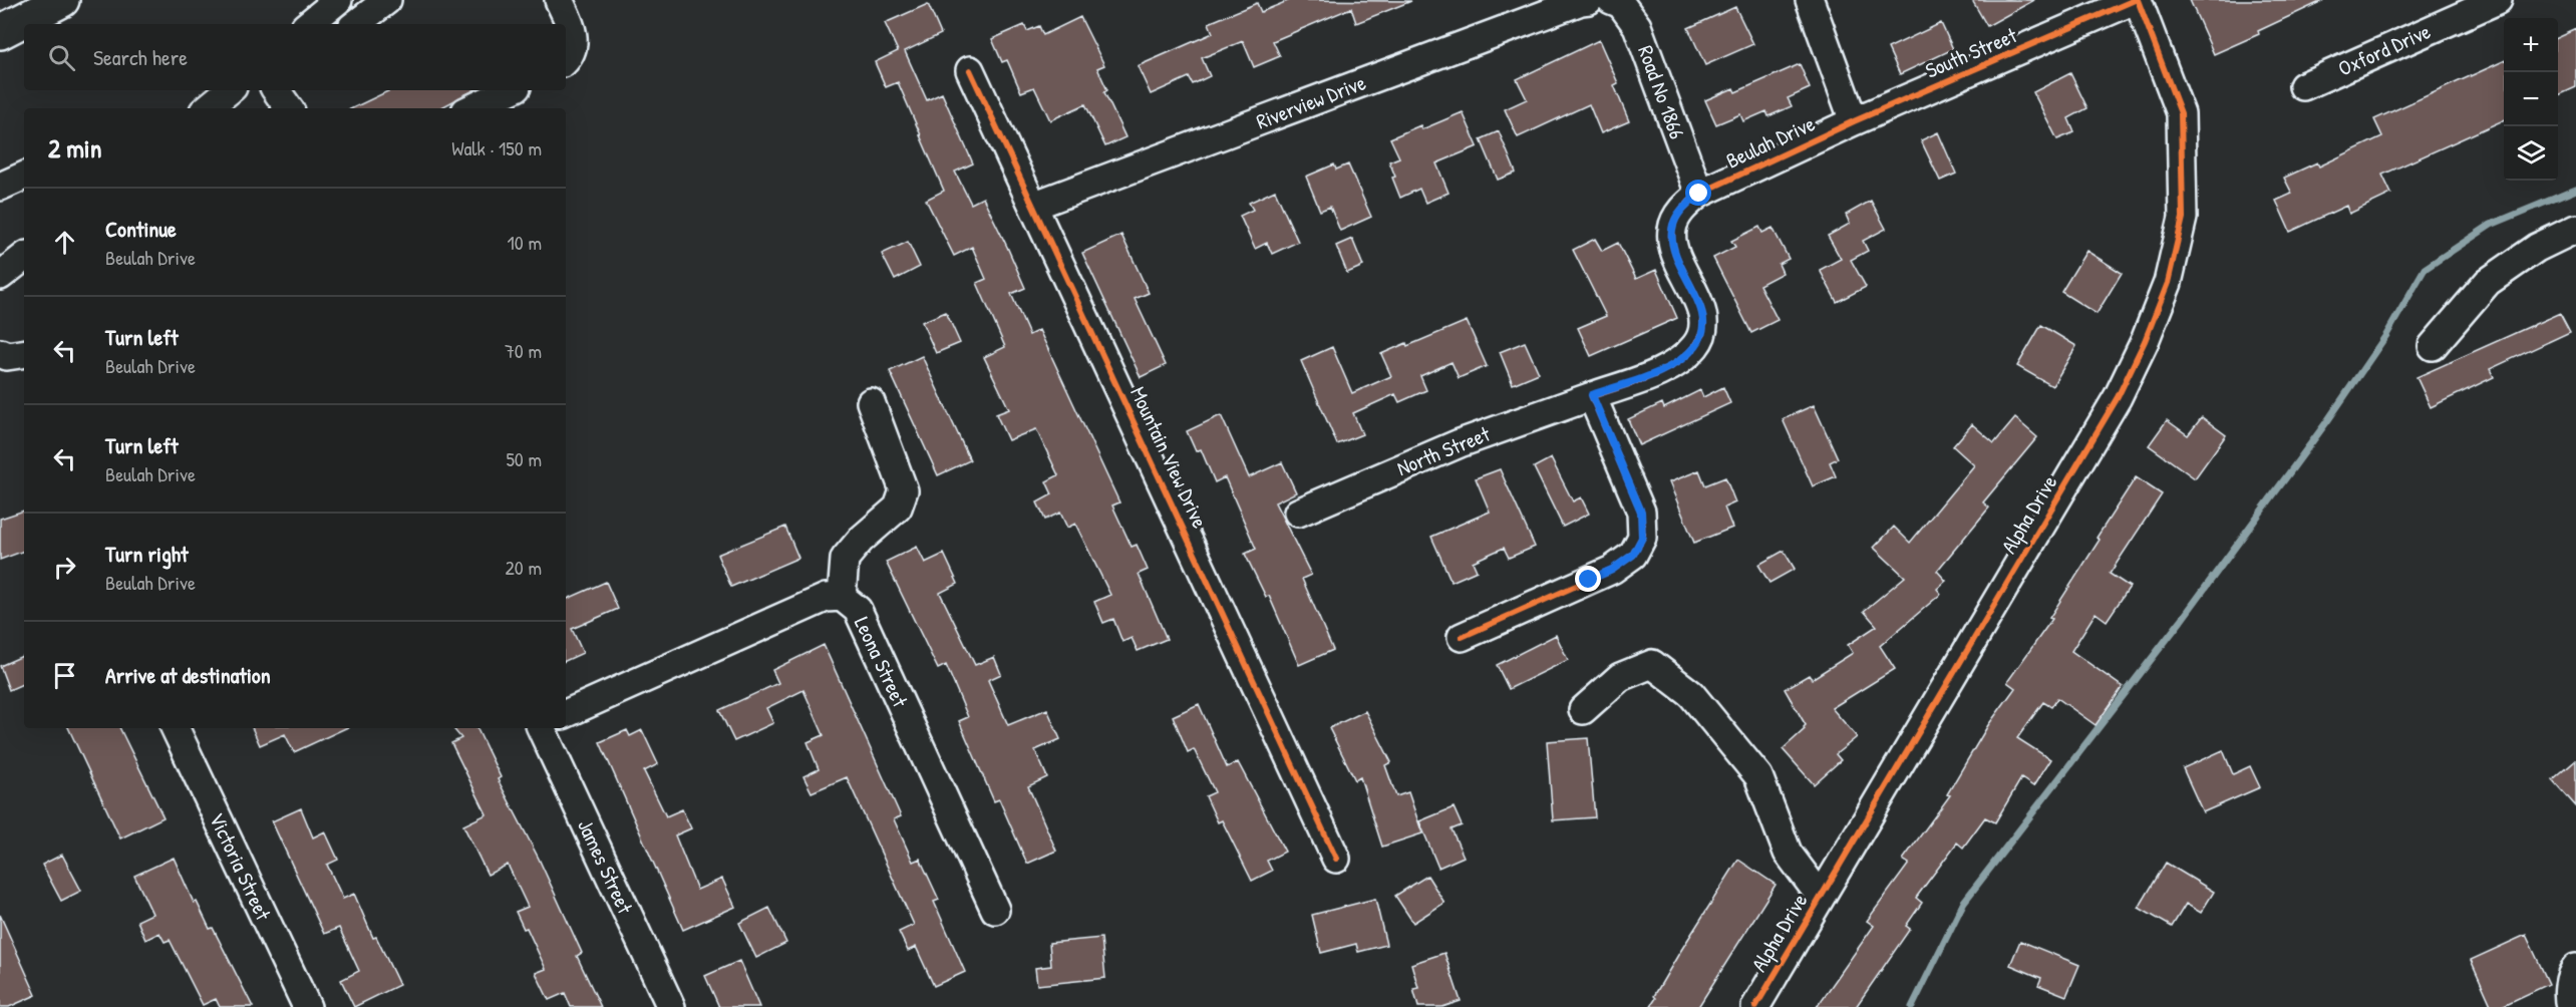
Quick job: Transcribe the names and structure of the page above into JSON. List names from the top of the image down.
{
  "streets": {
    "street": [
      "Oxford Drive",
      "South Street",
      "Road No 1866",
      "Riverview Drive",
      "Beulah Drive",
      "North Street",
      "Mountain View Drive",
      "Alpha Drive",
      "Leona Street",
      "Victoria Street",
      "James Street"
    ]
  },
  "crossings": [
    ["South Street", "Beulah Drive"],
    ["South Street", "Alpha Drive"],
    ["Road No 1866", "Beulah Drive"],
    ["Riverview Drive", "Mountain View Drive"],
    ["Beulah Drive", "North Street"]
  ],
  "page": {
    "map_buttons": ["+", "−"],
    "search": "Search here",
    "heading": ["2 min", "Walk · 150 m"],
    "list": [
      ["Continue", "Beulah Drive", "10 m"],
      ["Turn left", "Beulah Drive", "70 m"],
      ["Turn left", "Beulah Drive", "50 m"],
      ["Turn right", "Beulah Drive", "20 m"],
      "Arrive at destination"
    ]
  }
}
